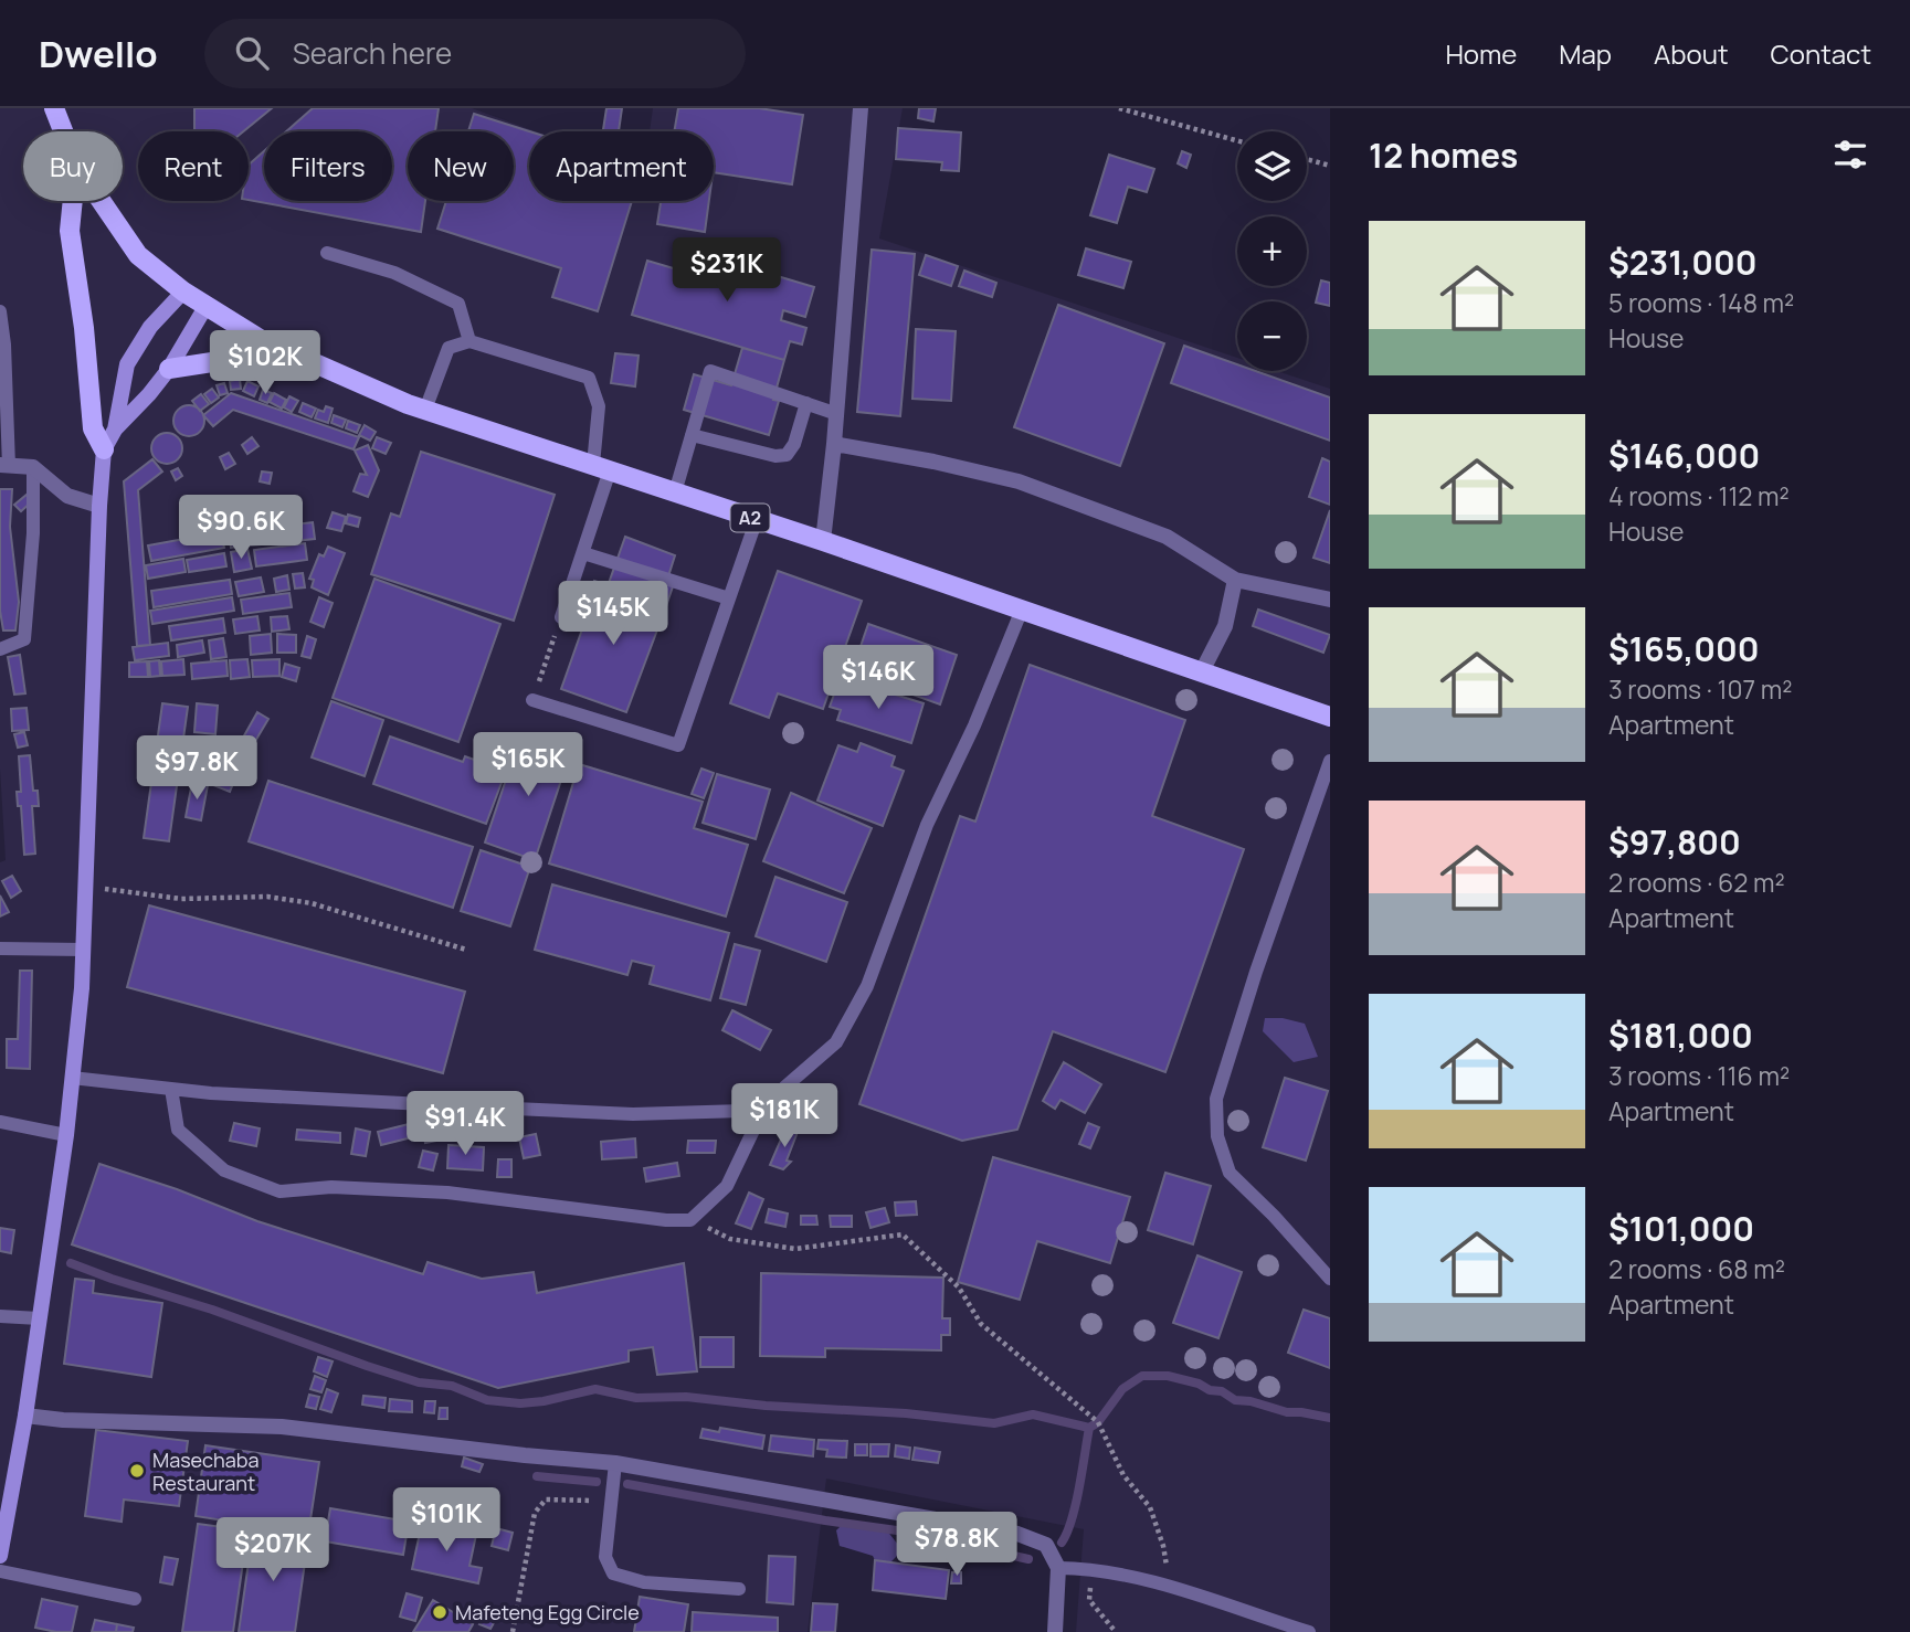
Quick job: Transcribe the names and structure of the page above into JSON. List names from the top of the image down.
{
  "streets": {
    "main road": ["A2"]
  },
  "places": ["Masechaba Restaurant", "Mafeteng Egg Circle"],
  "page": {
    "header": "Dwello",
    "search": "Search here",
    "nav": [
      "Home",
      "Map",
      "About",
      "Contact"
    ],
    "heading": "12 homes",
    "map_buttons": ["+", "−"],
    "chip": [
      "Buy",
      "Rent",
      "Filters",
      "New",
      "Apartment"
    ],
    "list": [
      {
        "name": "$231,000",
        "note": "5 rooms · 148 m² · House"
      },
      {
        "name": "$146,000",
        "note": "4 rooms · 112 m² · House"
      },
      {
        "name": "$165,000",
        "note": "3 rooms · 107 m² · Apartment"
      },
      {
        "name": "$97,800",
        "note": "2 rooms · 62 m² · Apartment"
      },
      {
        "name": "$181,000",
        "note": "3 rooms · 116 m² · Apartment"
      },
      {
        "name": "$101,000",
        "note": "2 rooms · 68 m² · Apartment"
      }
    ],
    "price": [
      "$231K",
      "$102K",
      "$90.6K",
      "$145K",
      "$146K",
      "$165K",
      "$97.8K",
      "$181K",
      "$91.4K",
      "$101K",
      "$78.8K",
      "$207K"
    ]
  }
}
